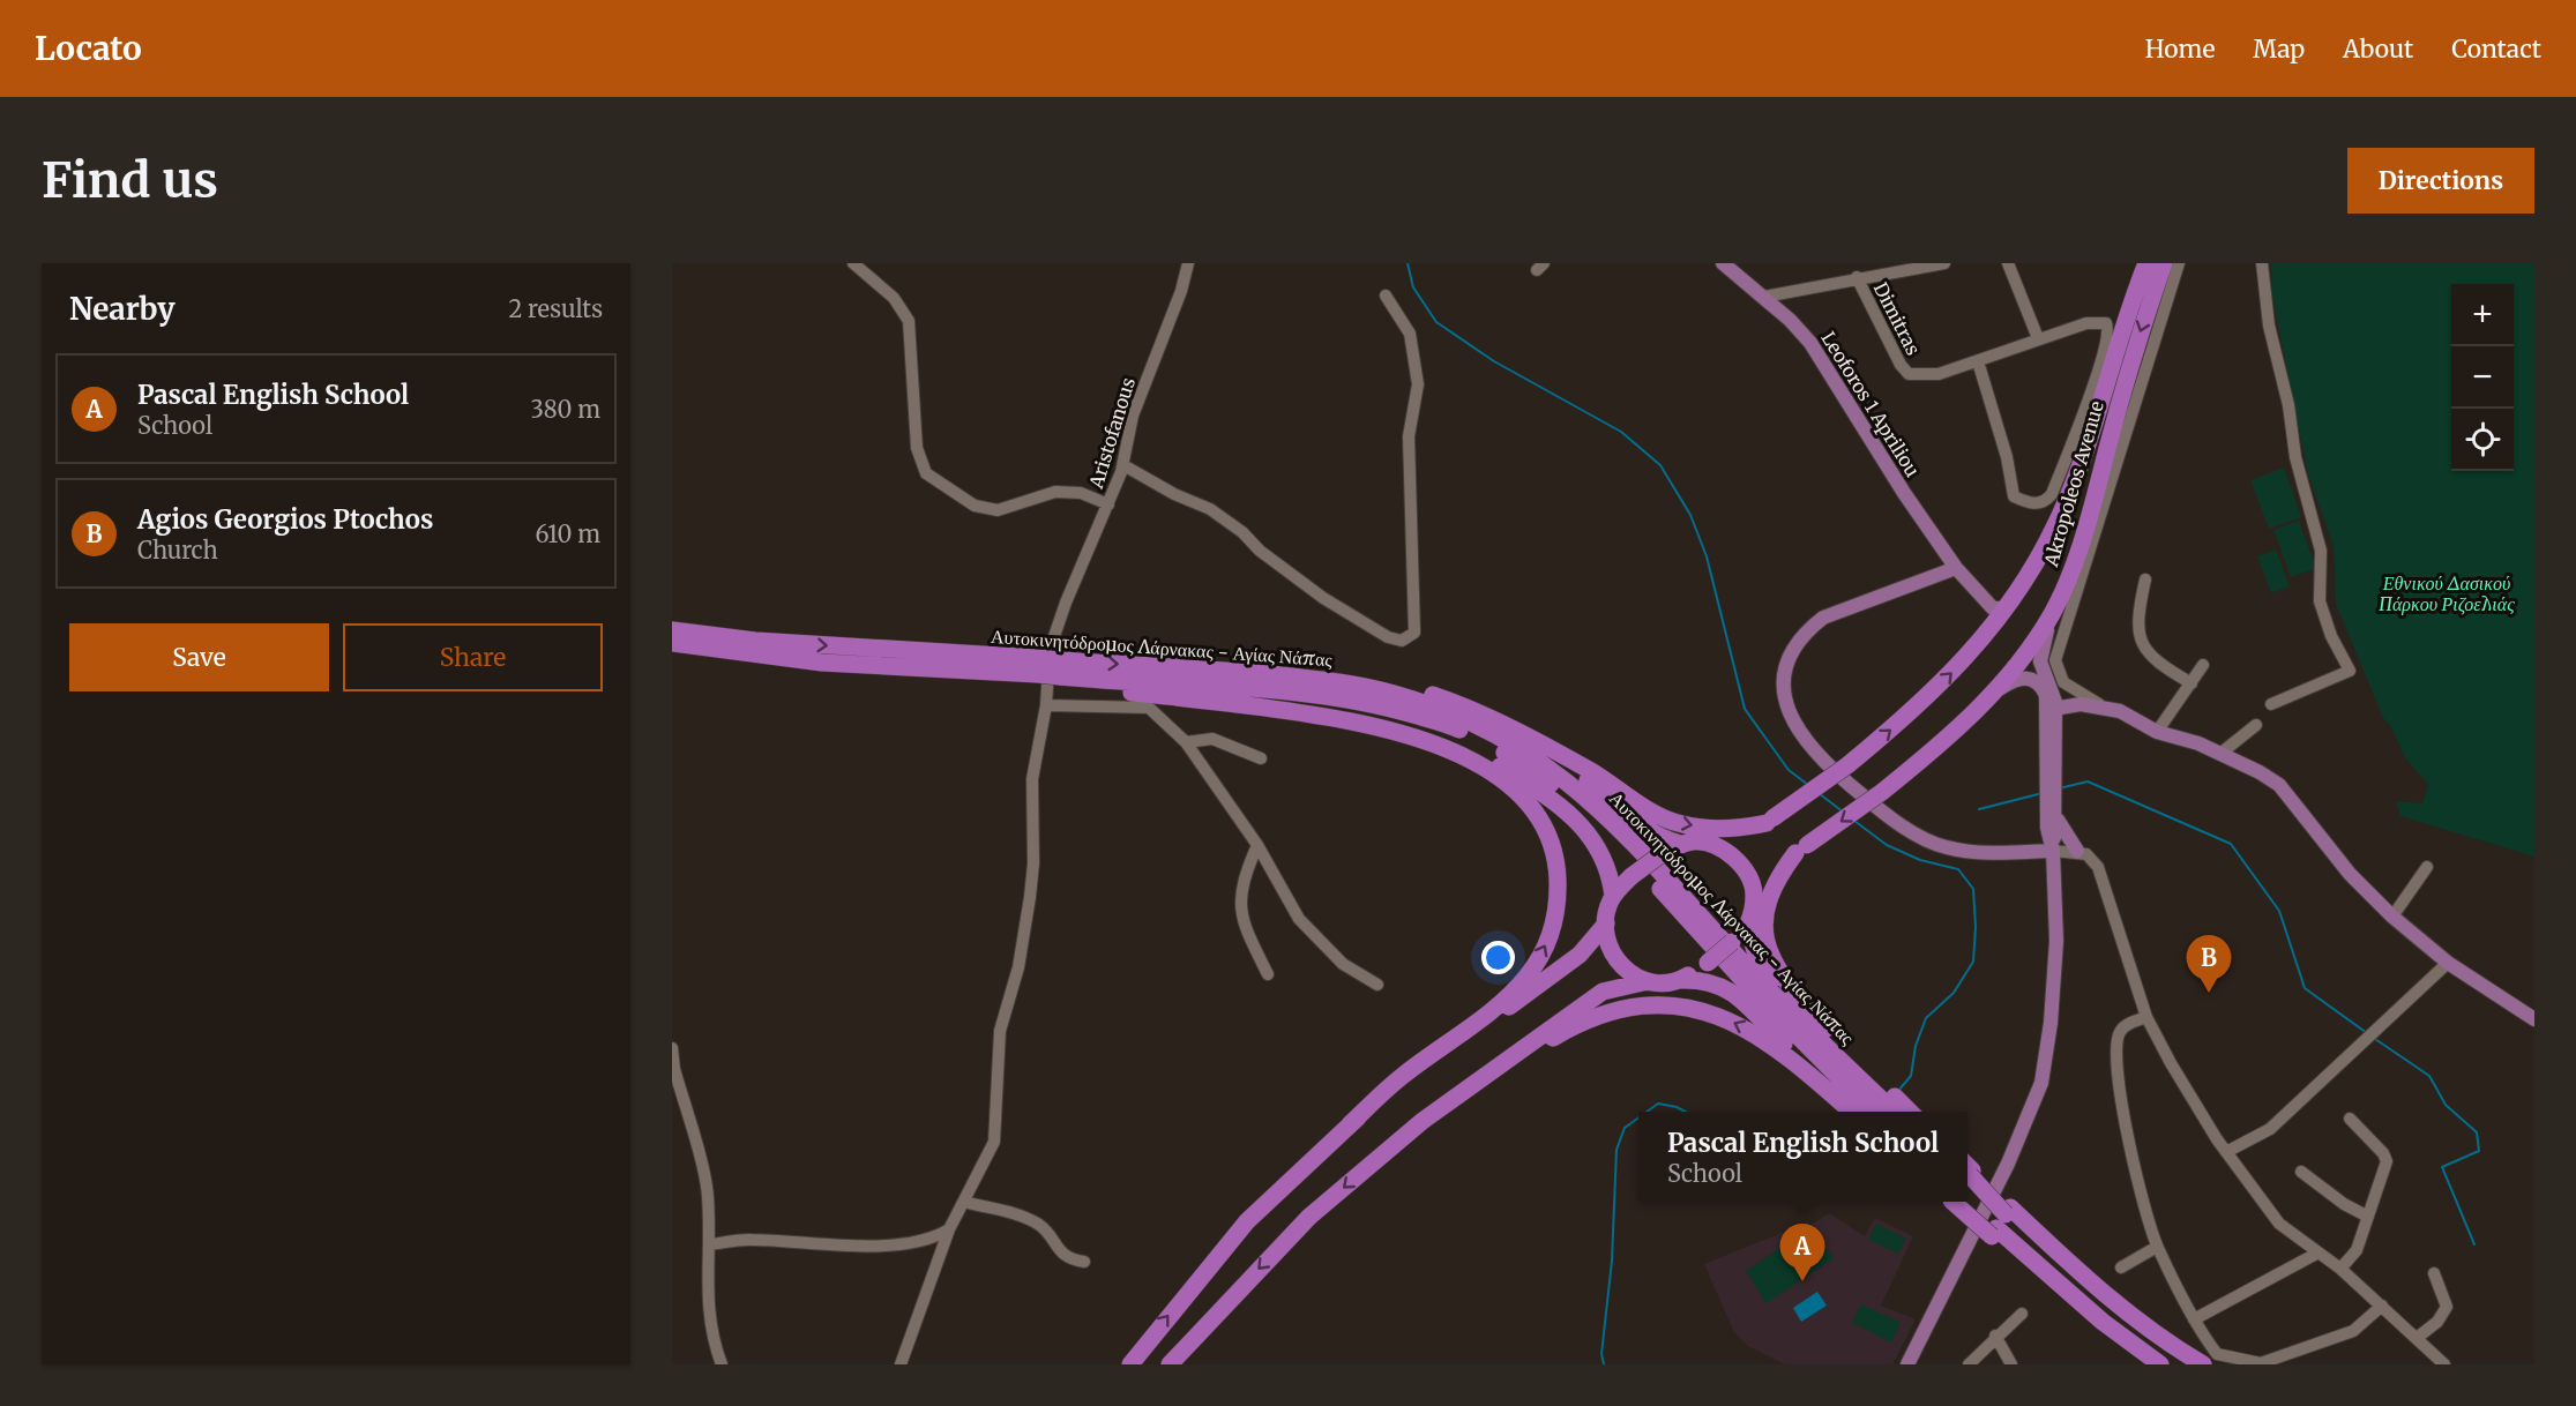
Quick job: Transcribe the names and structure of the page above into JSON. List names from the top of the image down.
{
  "streets": {
    "highway": ["Akropoleos Avenue", "Αυτοκινητόδρομος Λάρνακας - Αγίας Νάπας"],
    "main road": ["Leoforos 1 Apriliou"],
    "street": ["Dimitras", "Aristofanous"]
  },
  "crossings": [
    ["Leoforos 1 Apriliou", "Akropoleos Avenue"],
    ["Aristofanous", "Αυτοκινητόδρομος Λάρνακας - Αγίας Νάπας"]
  ],
  "parks": ["Εθνικού Δασικού Πάρκου Ριζοελιάς"],
  "page": {
    "header": "Locato",
    "nav": [
      "Home",
      "Map",
      "About",
      "Contact"
    ],
    "buttons": [
      "Directions",
      ["Save", "Share"]
    ],
    "title": "Find us",
    "heading": ["Nearby", "2 results"],
    "map_buttons": ["+", "−"],
    "list": [
      {
        "mark": "A",
        "name": "Pascal English School",
        "note": "School",
        "value": "380 m"
      },
      {
        "mark": "B",
        "name": "Agios Georgios Ptochos",
        "note": "Church",
        "value": "610 m"
      }
    ],
    "pins": ["B", "A"],
    "popup": ["Pascal English School", "School"]
  }
}
